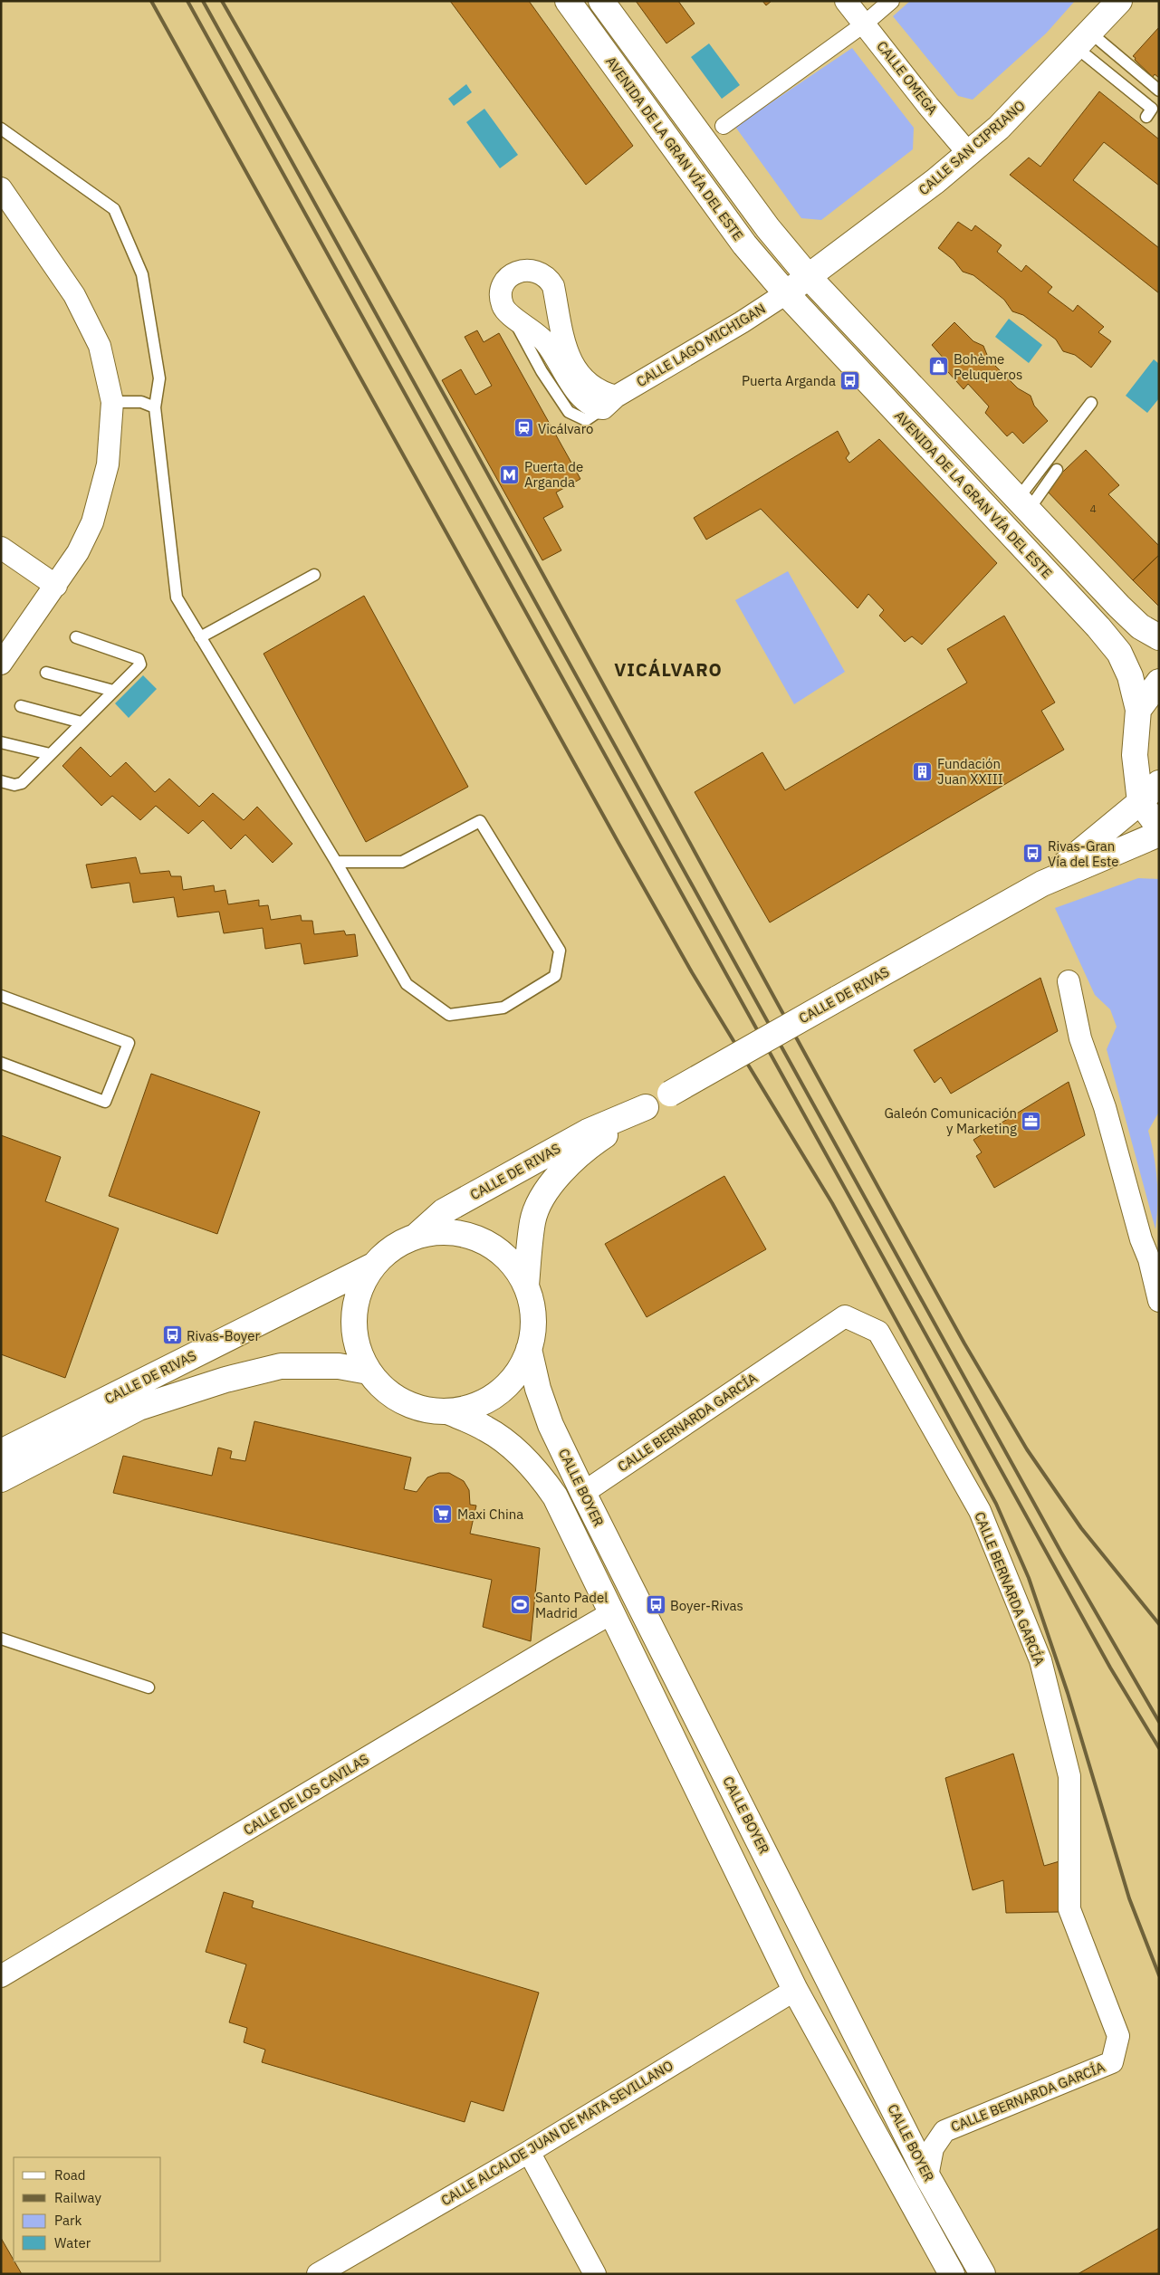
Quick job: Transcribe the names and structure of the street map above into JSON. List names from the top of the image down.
{
  "streets": {
    "main road": [
      "CALLE SAN CIPRIANO",
      "AVENIDA DE LA GRAN VÍA DEL ESTE",
      "CALLE DE RIVAS",
      "CALLE BOYER"
    ],
    "street": [
      "CALLE OMEGA",
      "CALLE LAGO MICHIGAN",
      "CALLE BERNARDA GARCÍA",
      "CALLE DE LOS CAVILAS",
      "CALLE ALCALDE JUAN DE MATA SEVILLANO"
    ]
  },
  "crossings": [
    ["CALLE OMEGA", "CALLE SAN CIPRIANO"],
    ["CALLE SAN CIPRIANO", "AVENIDA DE LA GRAN VÍA DEL ESTE"],
    ["AVENIDA DE LA GRAN VÍA DEL ESTE", "CALLE LAGO MICHIGAN"],
    ["AVENIDA DE LA GRAN VÍA DEL ESTE", "CALLE DE RIVAS"],
    ["CALLE BERNARDA GARCÍA", "CALLE BOYER"],
    ["CALLE BOYER", "CALLE DE LOS CAVILAS"],
    ["CALLE BOYER", "CALLE ALCALDE JUAN DE MATA SEVILLANO"]
  ],
  "districts": ["VICÁLVARO"],
  "places": {
    "shop": ["Bohème Peluqueros"],
    "bus stop": [
      "Puerta Arganda",
      "Rivas-Gran Vía del Este",
      "Rivas-Boyer",
      "Boyer-Rivas"
    ],
    "station": ["Vicálvaro"],
    "metro station": ["Puerta de Arganda"],
    "building": ["Fundación Juan XXIII"],
    "office": ["Galeón Comunicación y Marketing"],
    "supermarket": ["Maxi China"],
    "sports": ["Santo Padel Madrid"]
  },
  "house_numbers": ["4"],
  "legend": [
    "Road",
    "Railway",
    "Park",
    "Water"
  ]
}
